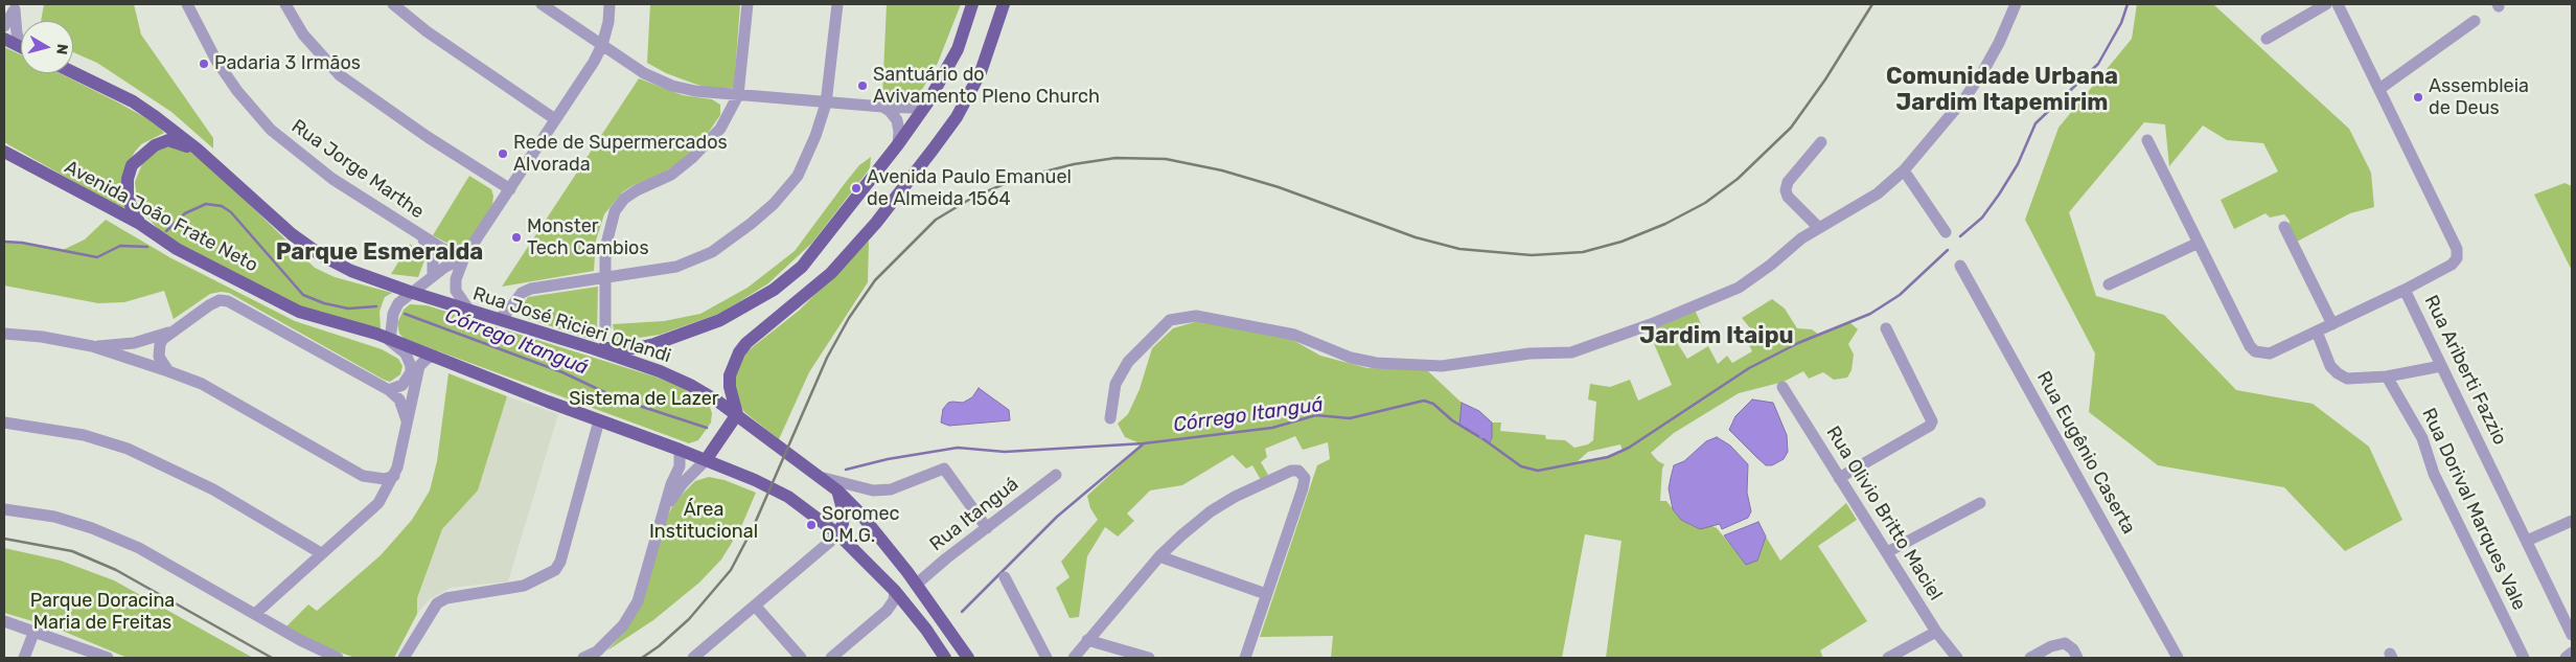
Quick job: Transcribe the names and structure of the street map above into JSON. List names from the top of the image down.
{
  "streets": {
    "main road": ["Avenida João Frate Neto", "Rua José Ricieri Orlandi"],
    "street": [
      "Rua Jorge Marthe",
      "Rua Ariberti Fazzio",
      "Rua Eugênio Caserta",
      "Rua Dorival Marques Vale",
      "Rua Olivio Britto Maciel",
      "Rua Itanguá"
    ]
  },
  "crossings": [
    ["Rua José Ricieri Orlandi", "Rua Itanguá"]
  ],
  "districts": ["Comunidade Urbana Jardim Itapemirim", "Parque Esmeralda", "Jardim Itaipu"],
  "water": ["Córrego Itanguá"],
  "parks": ["Sistema de Lazer", "Área Institucional", "Parque Doracina Maria de Freitas"],
  "places": [
    "Padaria 3 Irmãos",
    "Santuário do Avivamento Pleno Church",
    "Assembleia de Deus",
    "Rede de Supermercados Alvorada",
    "Avenida Paulo Emanuel de Almeida 1564",
    "Monster Tech Cambios",
    "Soromec O.M.G."
  ],
  "north": "right"
}
